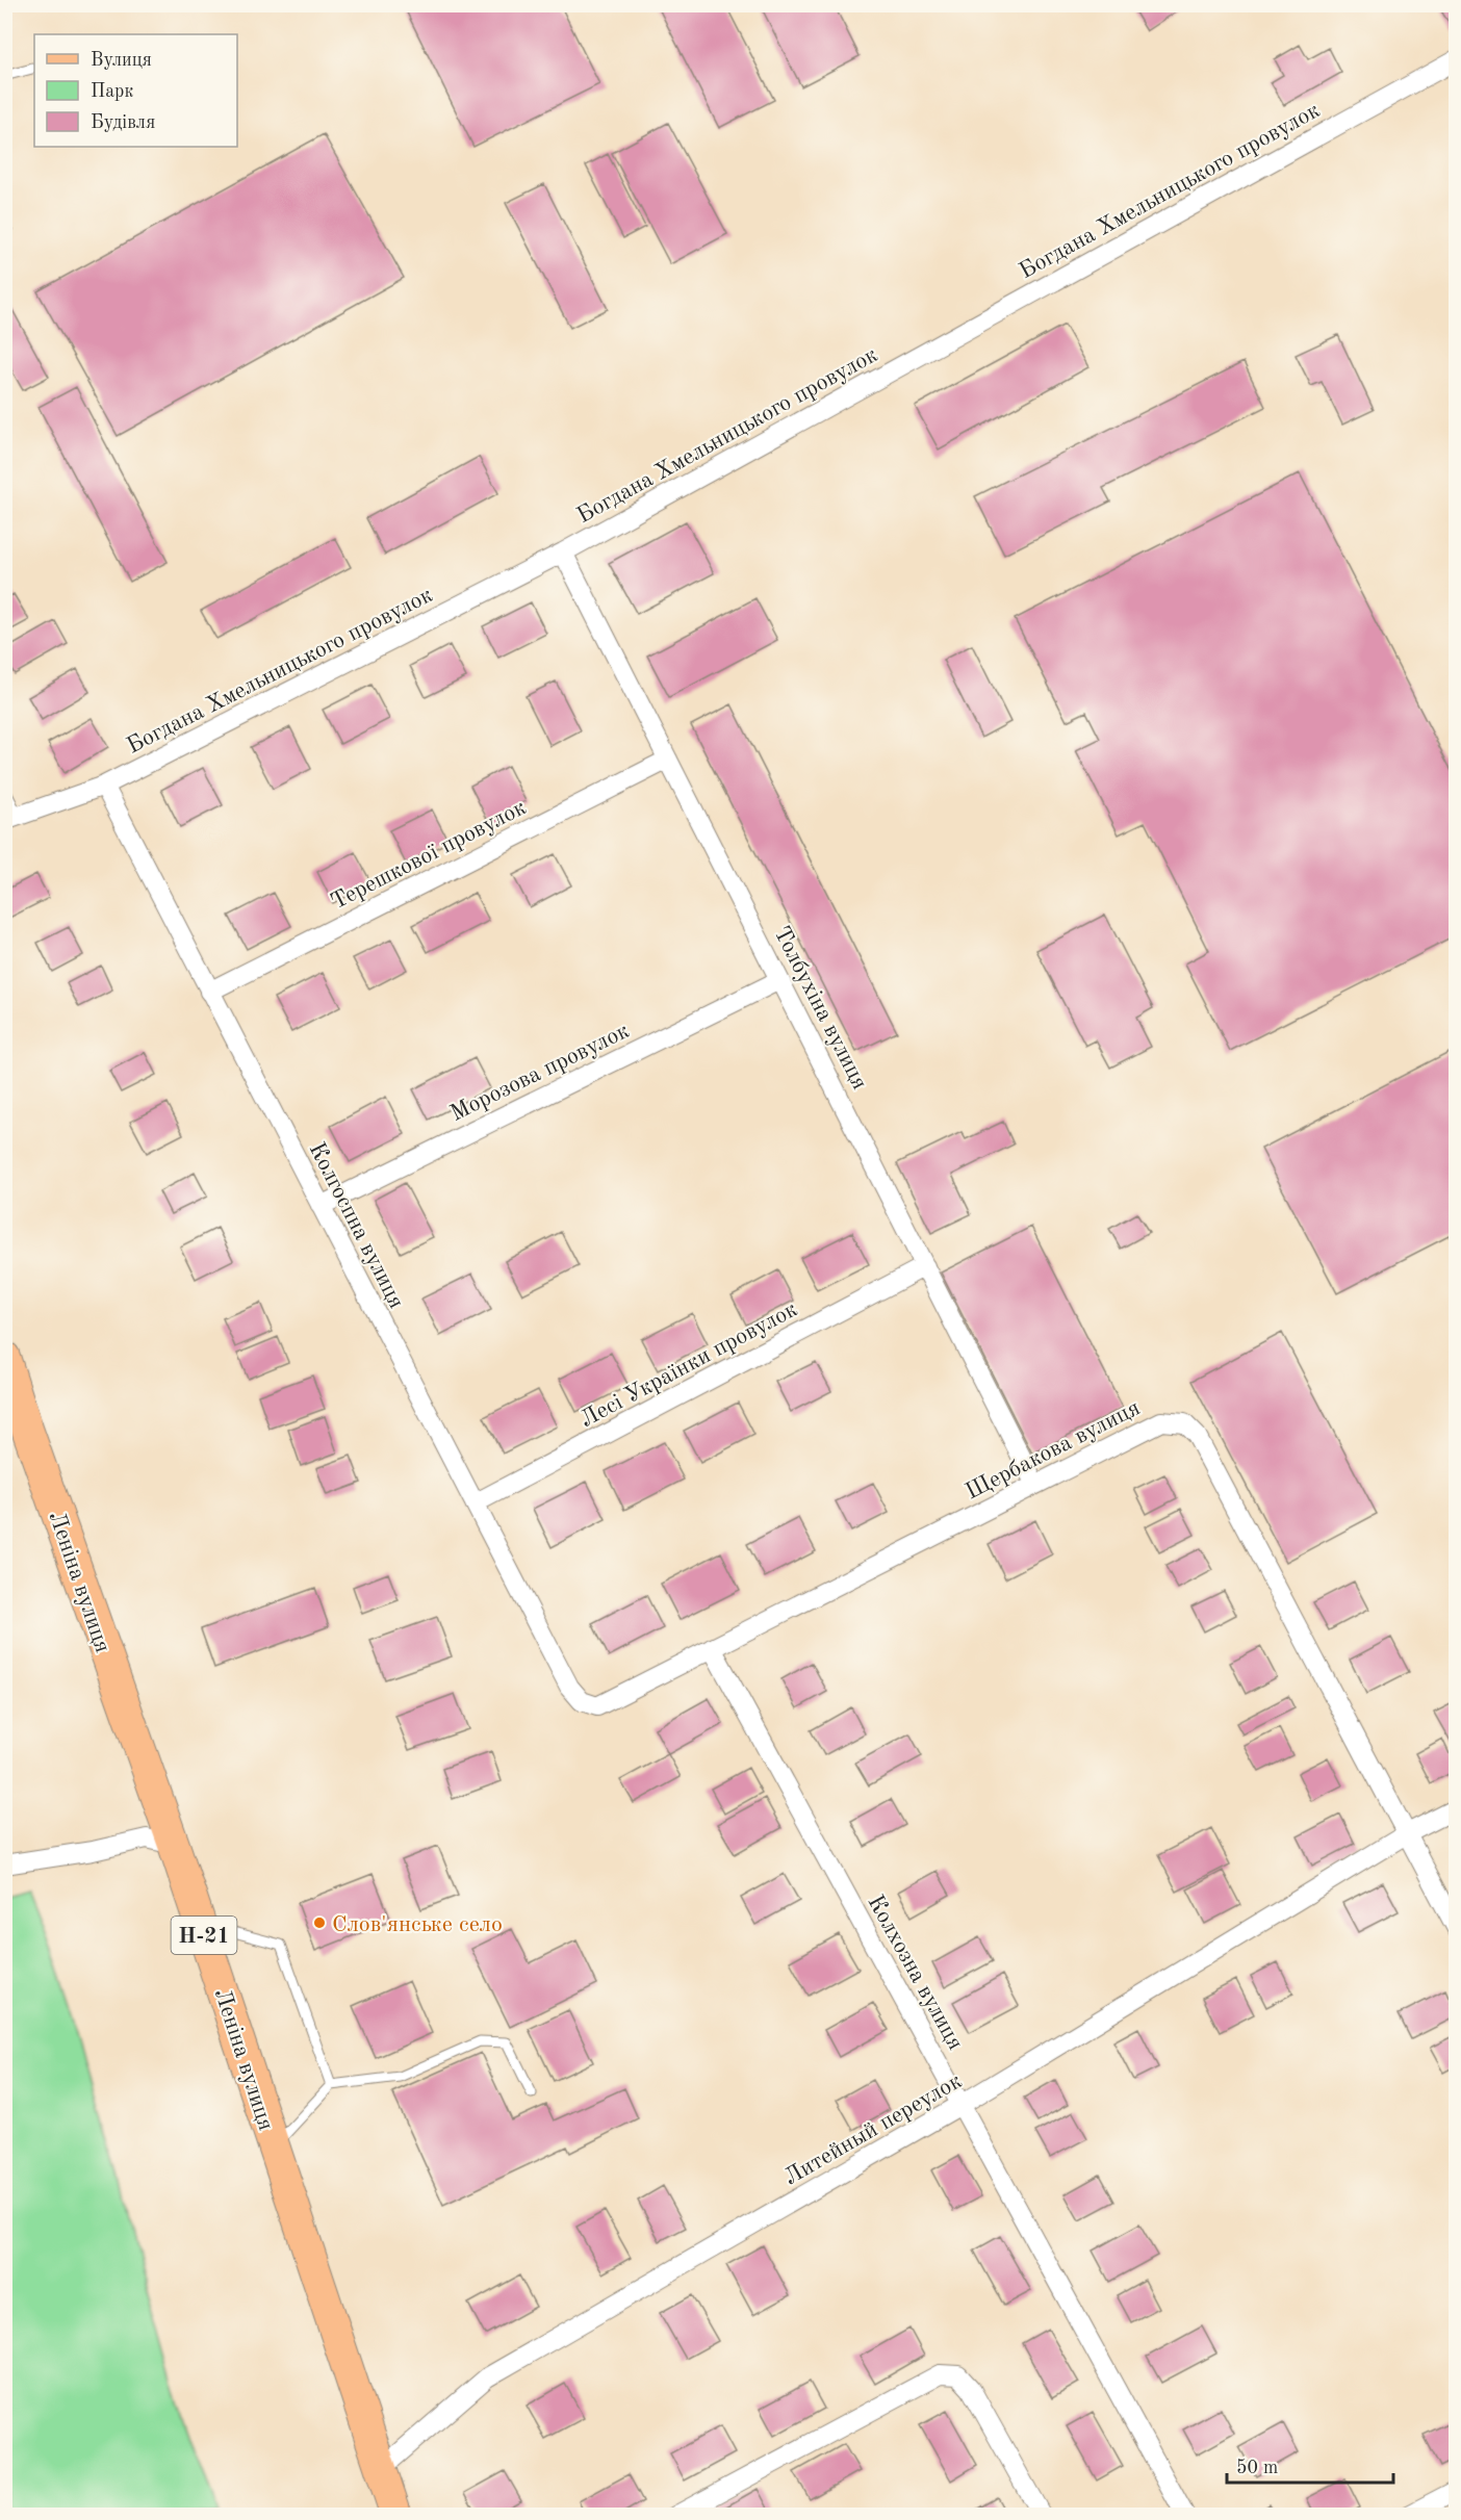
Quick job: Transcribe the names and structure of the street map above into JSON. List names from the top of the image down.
{
  "streets": {
    "main road": ["Леніна вулиця", "Н-21"],
    "street": [
      "Богдана Хмельницького провулок",
      "Терешкової провулок",
      "Толбухіна вулиця",
      "Морозова провулок",
      "Колгоспна вулиця",
      "Лесі Українки провулок",
      "Щербакова вулиця",
      "Колхозна вулиця",
      "Литейный переулок"
    ]
  },
  "crossings": [
    ["Богдана Хмельницького провулок", "Толбухіна вулиця"],
    ["Богдана Хмельницького провулок", "Колгоспна вулиця"],
    ["Терешкової провулок", "Толбухіна вулиця"],
    ["Терешкової провулок", "Колгоспна вулиця"],
    ["Толбухіна вулиця", "Морозова провулок"],
    ["Толбухіна вулиця", "Лесі Українки провулок"],
    ["Толбухіна вулиця", "Щербакова вулиця"],
    ["Морозова провулок", "Колгоспна вулиця"],
    ["Колгоспна вулиця", "Лесі Українки провулок"],
    ["Колгоспна вулиця", "Щербакова вулиця"],
    ["Щербакова вулиця", "Колхозна вулиця"],
    ["Щербакова вулиця", "Литейный переулок"],
    ["Леніна вулиця", "Литейный переулок"],
    ["Колхозна вулиця", "Литейный переулок"]
  ],
  "places": ["Слов'янське село"],
  "legend": ["Вулиця", "Парк", "Будівля"],
  "scale_bar": "50 m"
}
